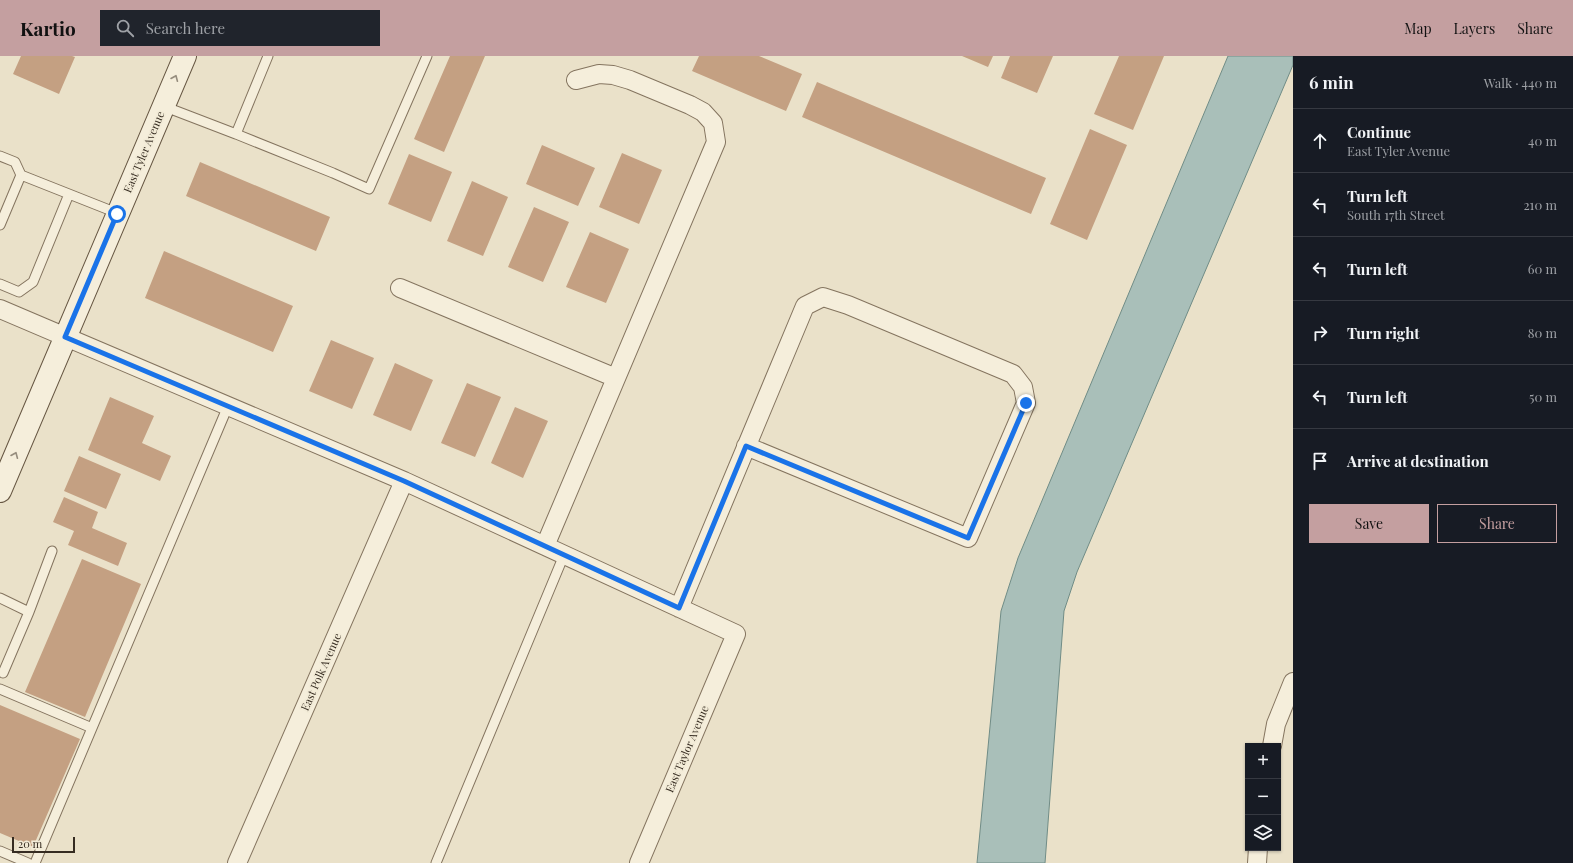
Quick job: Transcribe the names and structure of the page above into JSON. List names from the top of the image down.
{
  "streets": {
    "main road": ["East Tyler Avenue"],
    "street": ["East Polk Avenue", "East Taylor Avenue"]
  },
  "one_way": ["East Tyler Avenue"],
  "scale_bar": "20 m",
  "page": {
    "header": "Kartio",
    "search": "Search here",
    "nav": ["Map", "Layers", "Share"],
    "heading": ["6 min", "Walk · 440 m"],
    "list": [
      ["Continue", "East Tyler Avenue", "40 m"],
      ["Turn left", "South 17th Street", "210 m"],
      ["Turn left", "60 m"],
      ["Turn right", "80 m"],
      ["Turn left", "50 m"],
      "Arrive at destination"
    ],
    "buttons": ["Save", "Share"],
    "map_buttons": ["+", "−"],
    "scale": "20 m"
  }
}
